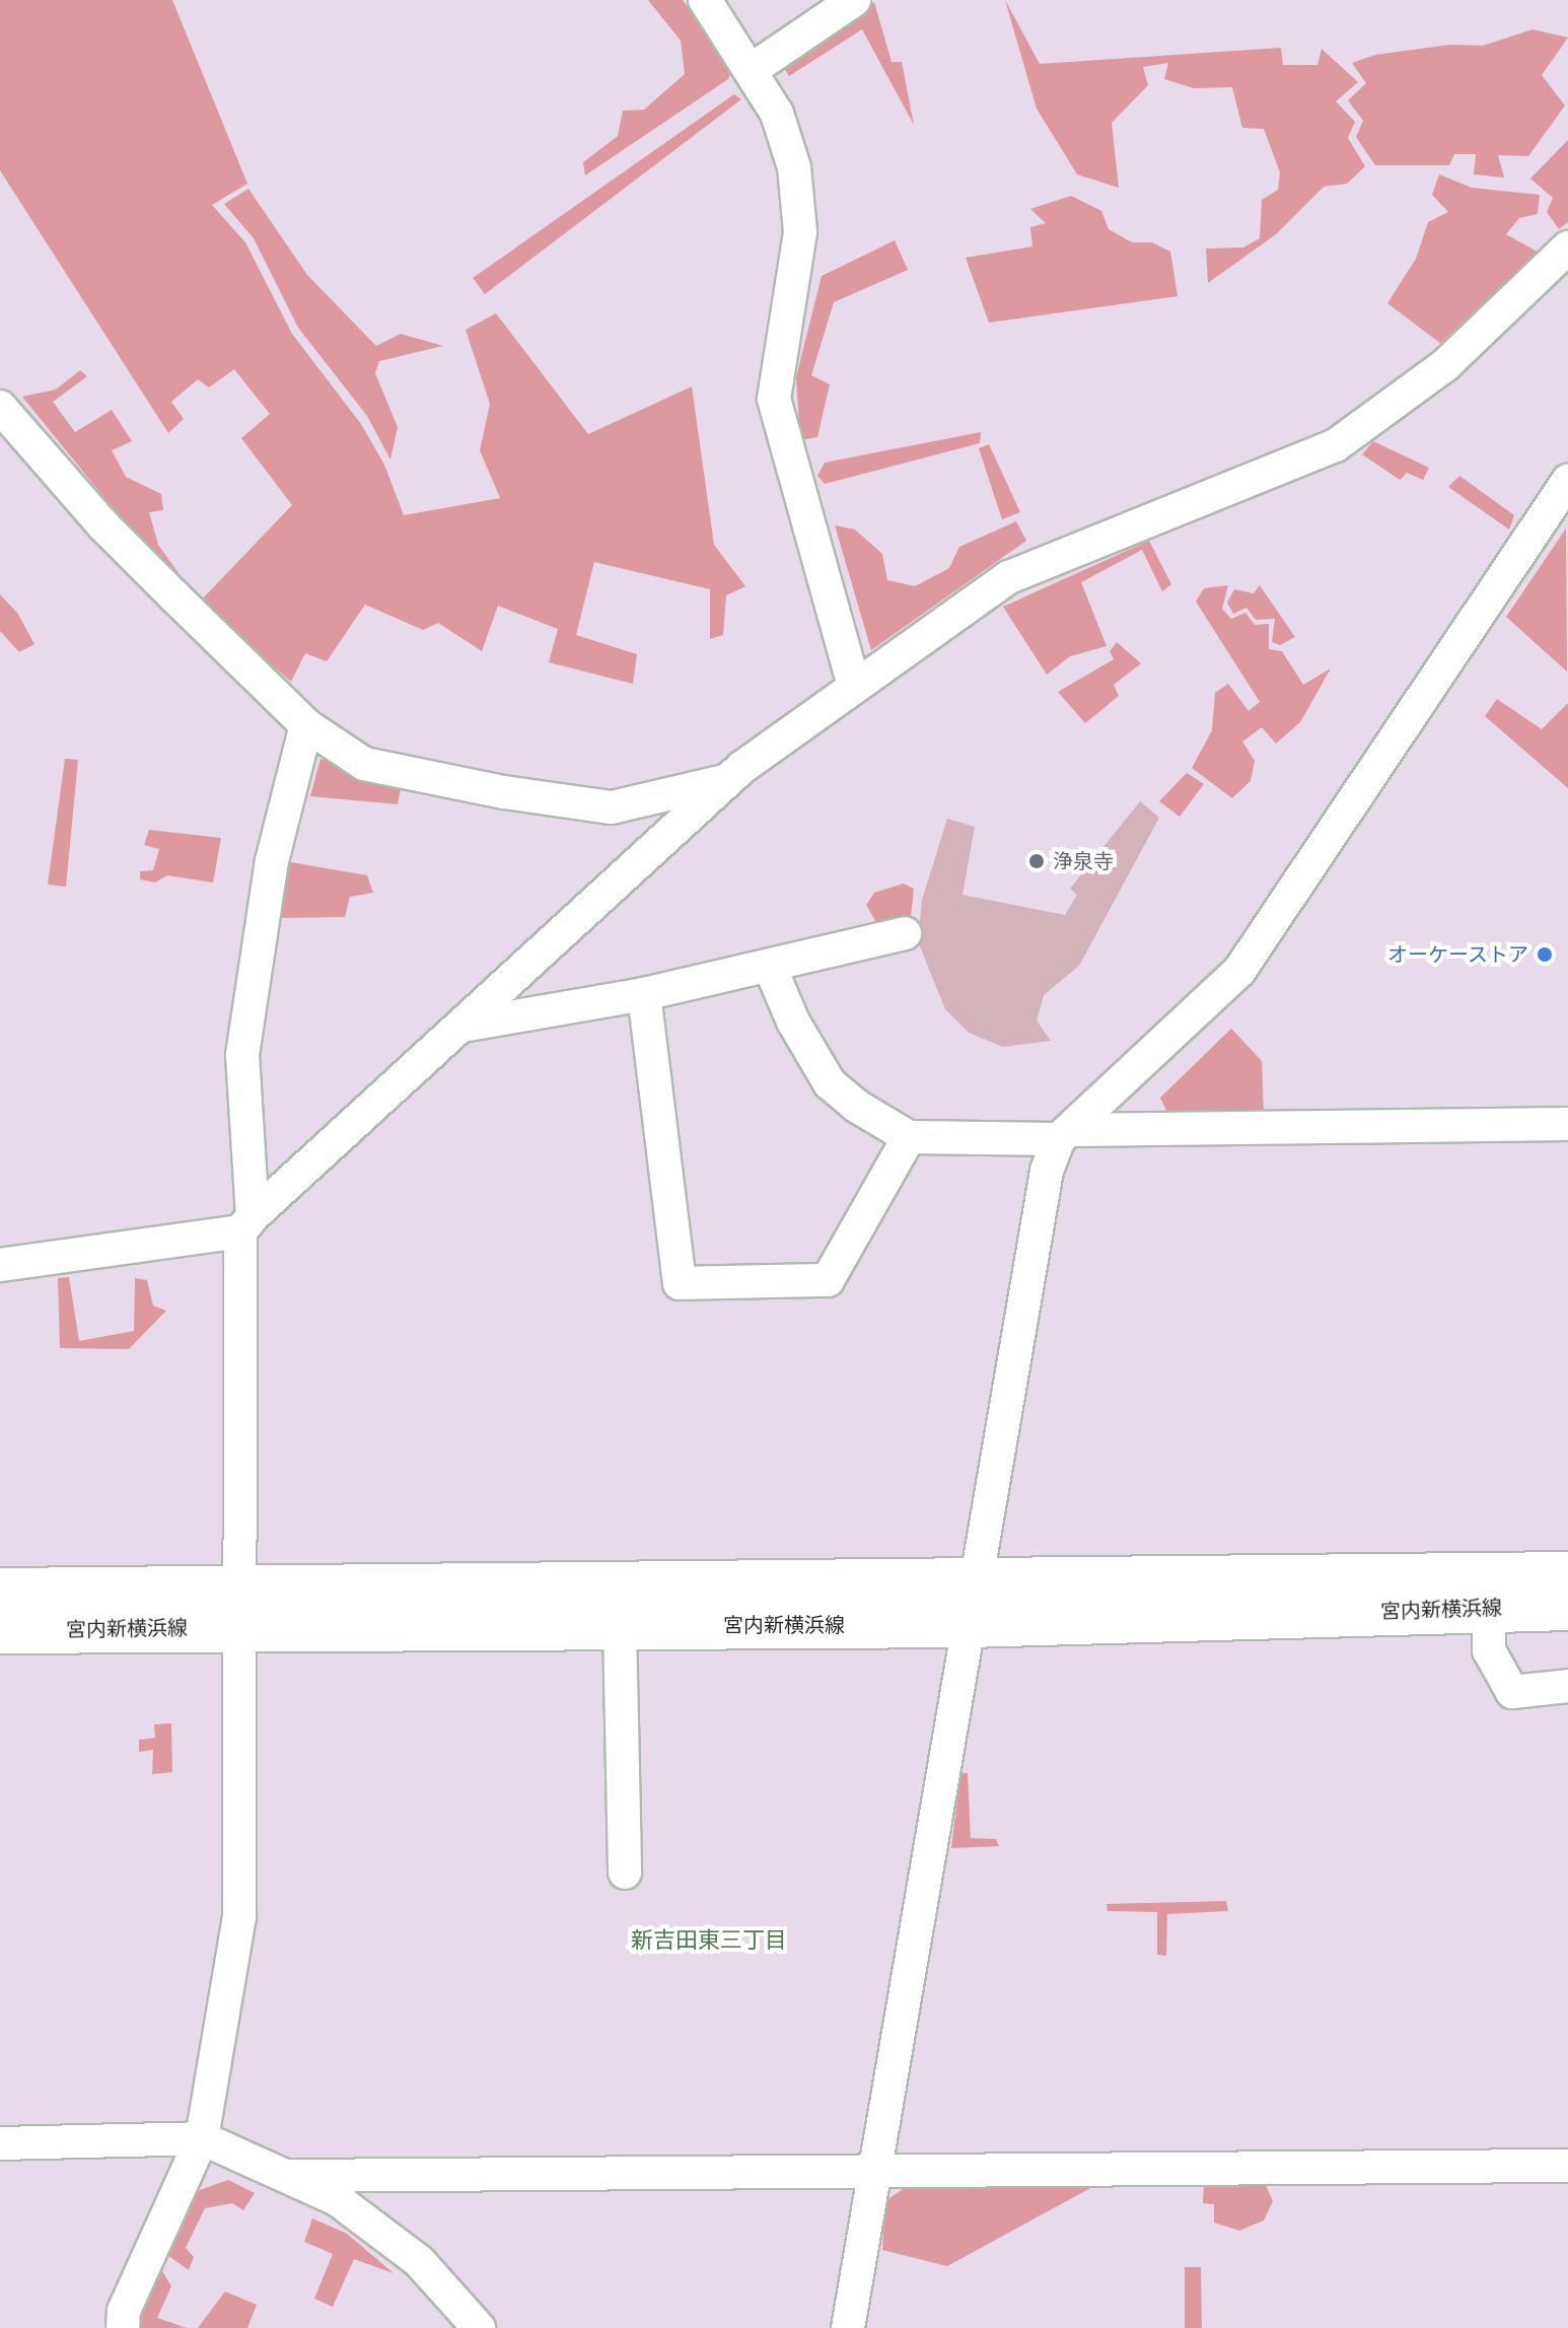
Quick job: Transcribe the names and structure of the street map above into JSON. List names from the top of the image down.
{
  "streets": {
    "street": ["宮内新横浜線"]
  },
  "districts": ["新吉田東三丁目"],
  "places": ["浄泉寺", "オーケーストア"]
}
